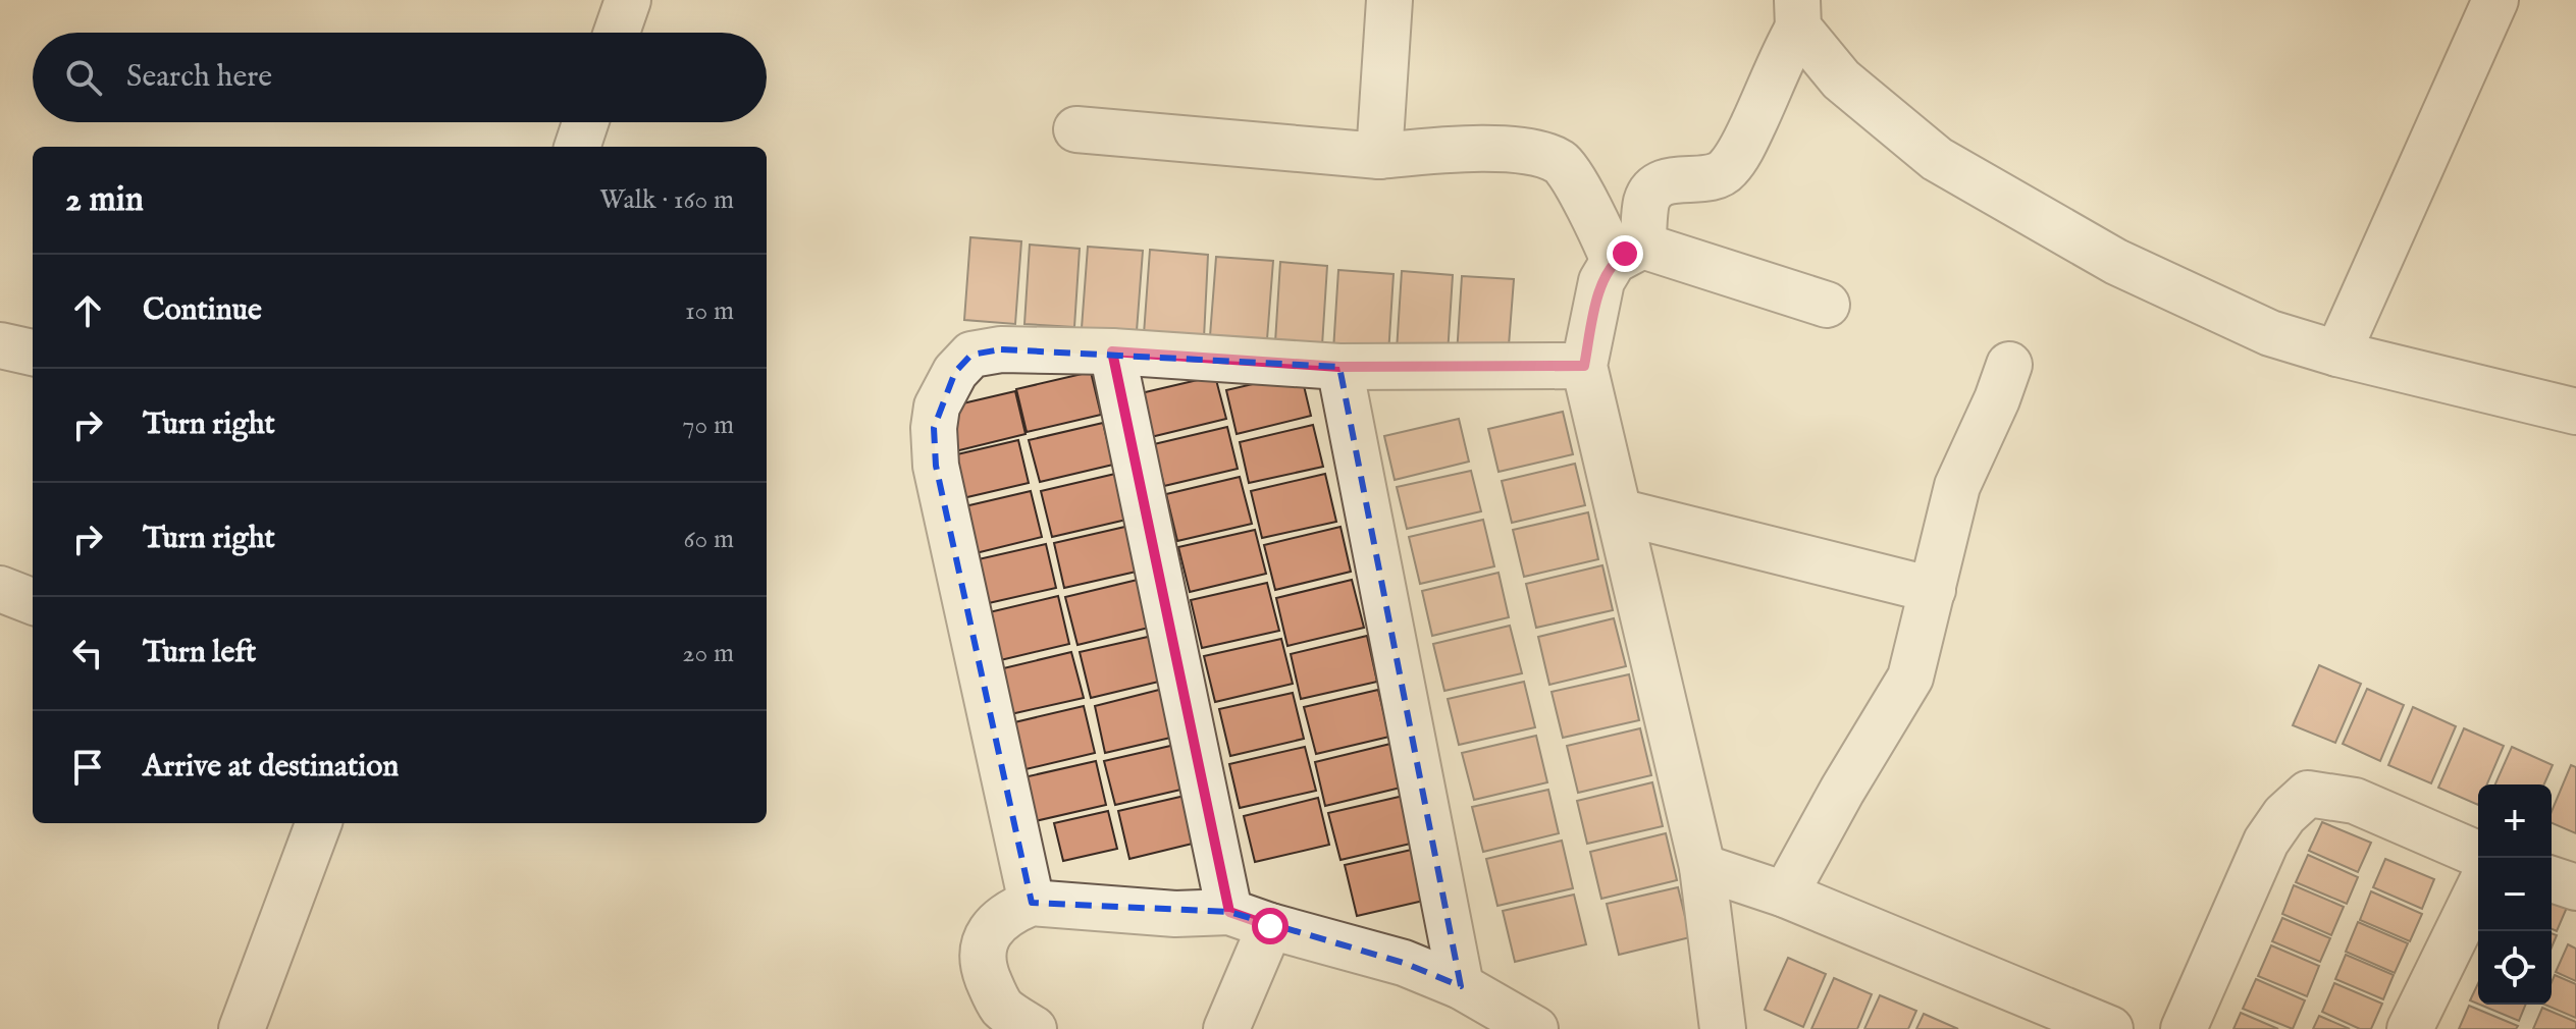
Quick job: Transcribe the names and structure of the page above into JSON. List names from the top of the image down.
{
  "page": {
    "search": "Search here",
    "heading": ["2 min", "Walk · 160 m"],
    "list": [
      ["Continue", "10 m"],
      ["Turn right", "70 m"],
      ["Turn right", "60 m"],
      ["Turn left", "20 m"],
      "Arrive at destination"
    ],
    "map_buttons": ["+", "−"]
  }
}
